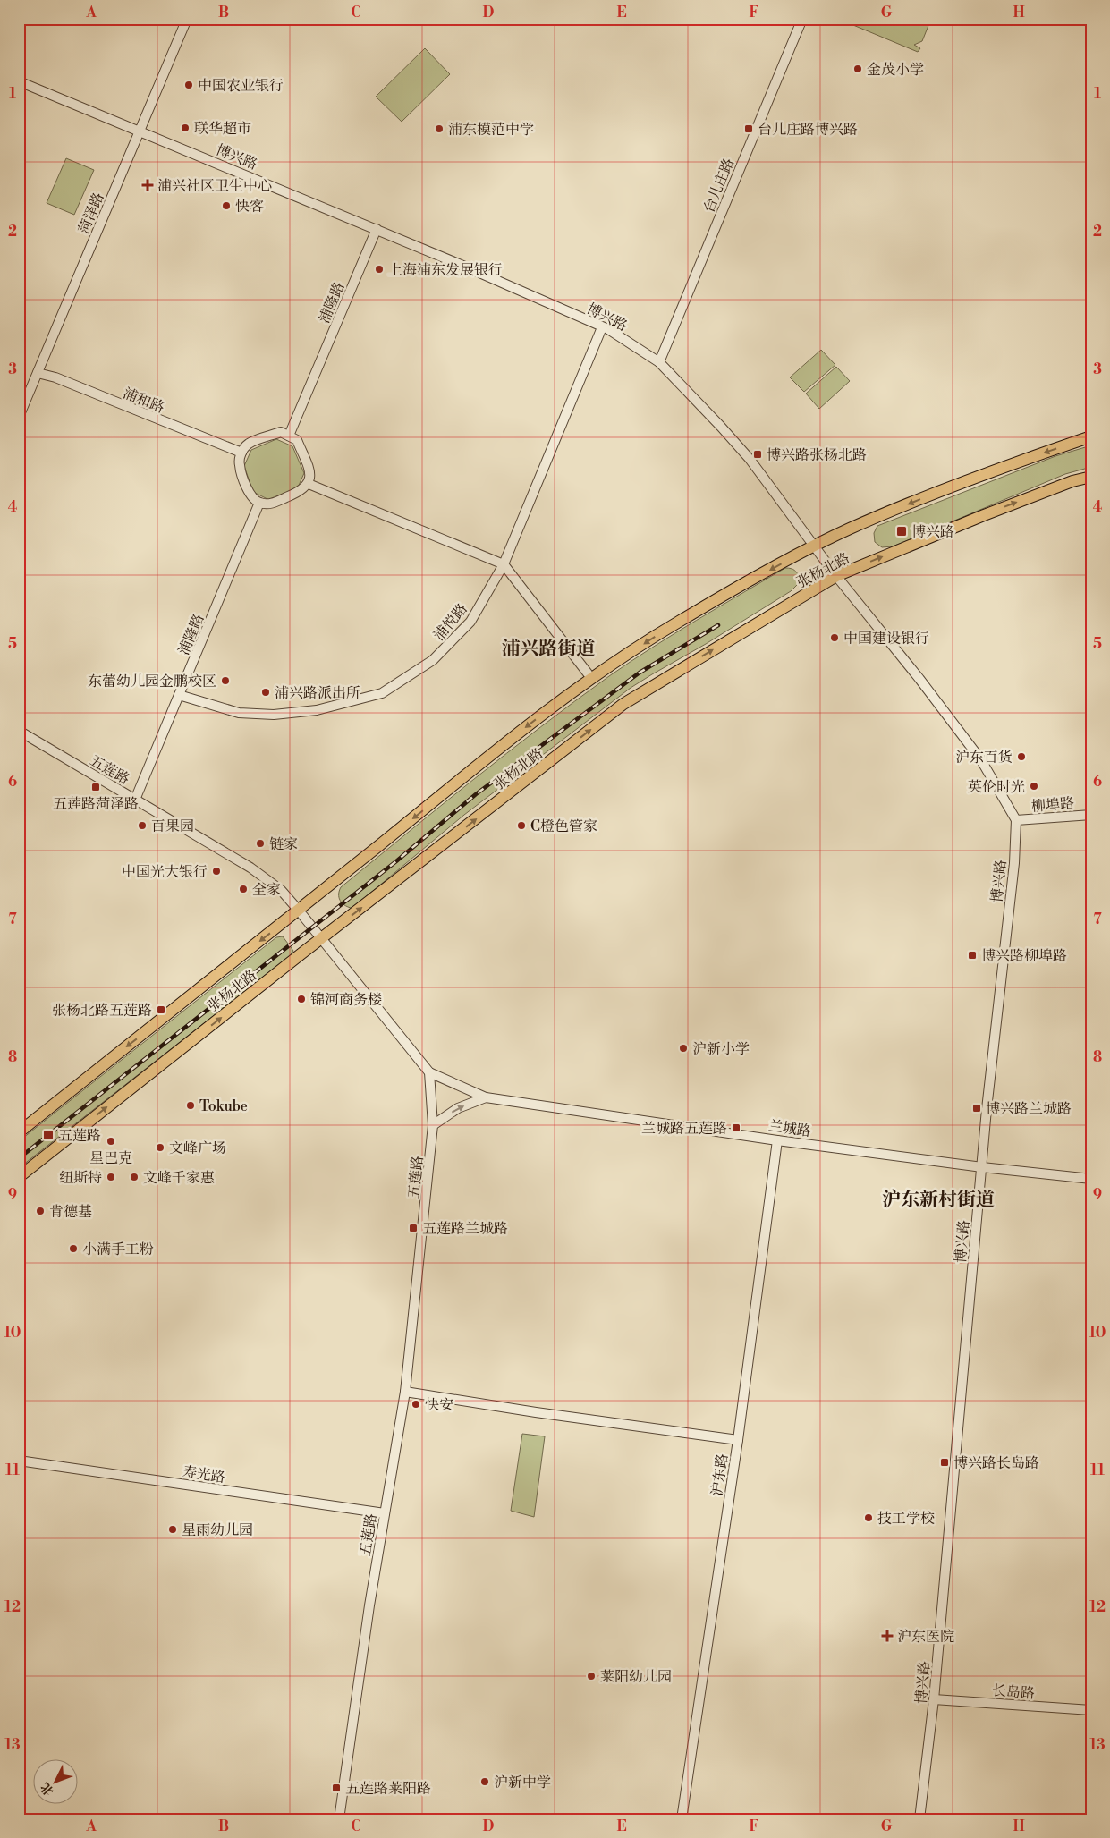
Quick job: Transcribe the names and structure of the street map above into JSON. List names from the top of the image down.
{
  "streets": {
    "main road": ["张杨北路"],
    "street": [
      "博兴路",
      "台儿庄路",
      "菏泽路",
      "浦隆路",
      "浦和路",
      "浦悦路",
      "五莲路",
      "柳埠路",
      "兰城路",
      "寿光路",
      "沪东路",
      "长岛路"
    ]
  },
  "crossings": [
    ["博兴路", "台儿庄路"],
    ["博兴路", "菏泽路"],
    ["博兴路", "浦隆路"],
    ["博兴路", "张杨北路"],
    ["博兴路", "浦悦路"],
    ["博兴路", "柳埠路"],
    ["博兴路", "兰城路"],
    ["博兴路", "长岛路"],
    ["菏泽路", "浦和路"],
    ["浦隆路", "浦和路"],
    ["浦隆路", "浦悦路"],
    ["浦隆路", "五莲路"],
    ["张杨北路", "五莲路"],
    ["五莲路", "兰城路"],
    ["五莲路", "寿光路"],
    ["五莲路", "沪东路"]
  ],
  "districts": ["浦兴路街道", "沪东新村街道"],
  "places": {
    "other": [
      "金茂小学",
      "中国农业银行",
      "联华超市",
      "浦东模范中学",
      "快客",
      "上海浦东发展银行",
      "中国建设银行",
      "东蕾幼儿园金鹏校区",
      "浦兴路派出所",
      "沪东百货",
      "英伦时光",
      "百果园",
      "C橙色管家",
      "链家",
      "中国光大银行",
      "全家",
      "锦河商务楼",
      "沪新小学",
      "Tokube",
      "星巴克",
      "文峰广场",
      "纽斯特",
      "文峰千家惠",
      "肯德基",
      "小满手工粉",
      "快安",
      "技工学校",
      "星雨幼儿园",
      "莱阳幼儿园",
      "沪新中学"
    ],
    "transit": [
      "台儿庄路博兴路",
      "博兴路张杨北路",
      "博兴路",
      "五莲路菏泽路",
      "博兴路柳埠路",
      "张杨北路五莲路",
      "博兴路兰城路",
      "兰城路五莲路",
      "五莲路",
      "五莲路兰城路",
      "博兴路长岛路",
      "五莲路莱阳路"
    ],
    "health": ["浦兴社区卫生中心", "沪东医院"]
  },
  "north": "bottom left",
  "grid": {
    "columns": [
      "A",
      "B",
      "C",
      "D",
      "E",
      "F",
      "G",
      "H"
    ],
    "rows": [
      "1",
      "2",
      "3",
      "4",
      "5",
      "6",
      "7",
      "8",
      "9",
      "10",
      "11",
      "12",
      "13"
    ]
  }
}
